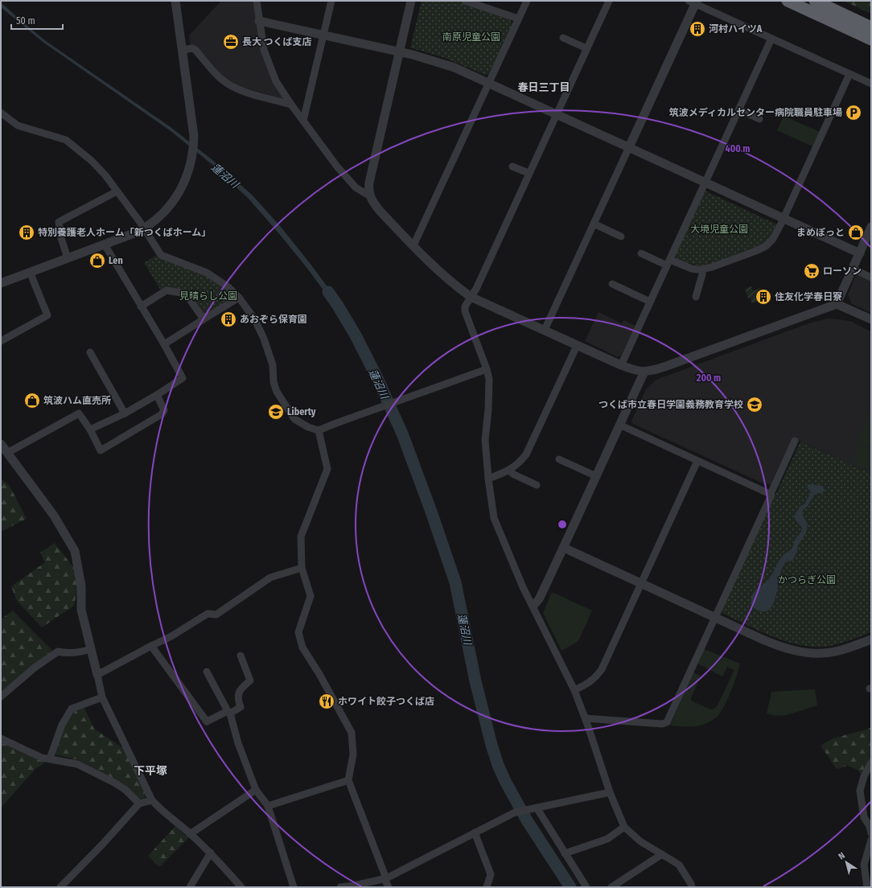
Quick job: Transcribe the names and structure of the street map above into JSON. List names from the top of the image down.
{
  "districts": ["春日三丁目", "下平塚"],
  "water": ["蓮沼川"],
  "parks": [
    "南原児童公園",
    "大境児童公園",
    "見晴らし公園",
    "かつらぎ公園"
  ],
  "places": {
    "building": [
      "河村ハイツA",
      "特別養護老人ホーム「新つくばホーム」",
      "住友化学春日寮",
      "あおぞら保育園"
    ],
    "office": ["長大 つくば支店"],
    "parking": ["筑波メディカルセンター病院職員駐車場"],
    "shop": ["まめぽっと", "Len", "筑波ハム直売所"],
    "supermarket": ["ローソン"],
    "school or university": ["つくば市立春日学園義務教育学校", "Liberty"],
    "restaurant": ["ホワイト餃子つくば店"]
  },
  "scale_bar": "50 m",
  "north": "top left",
  "rings": ["400 m", "200 m"]
}
